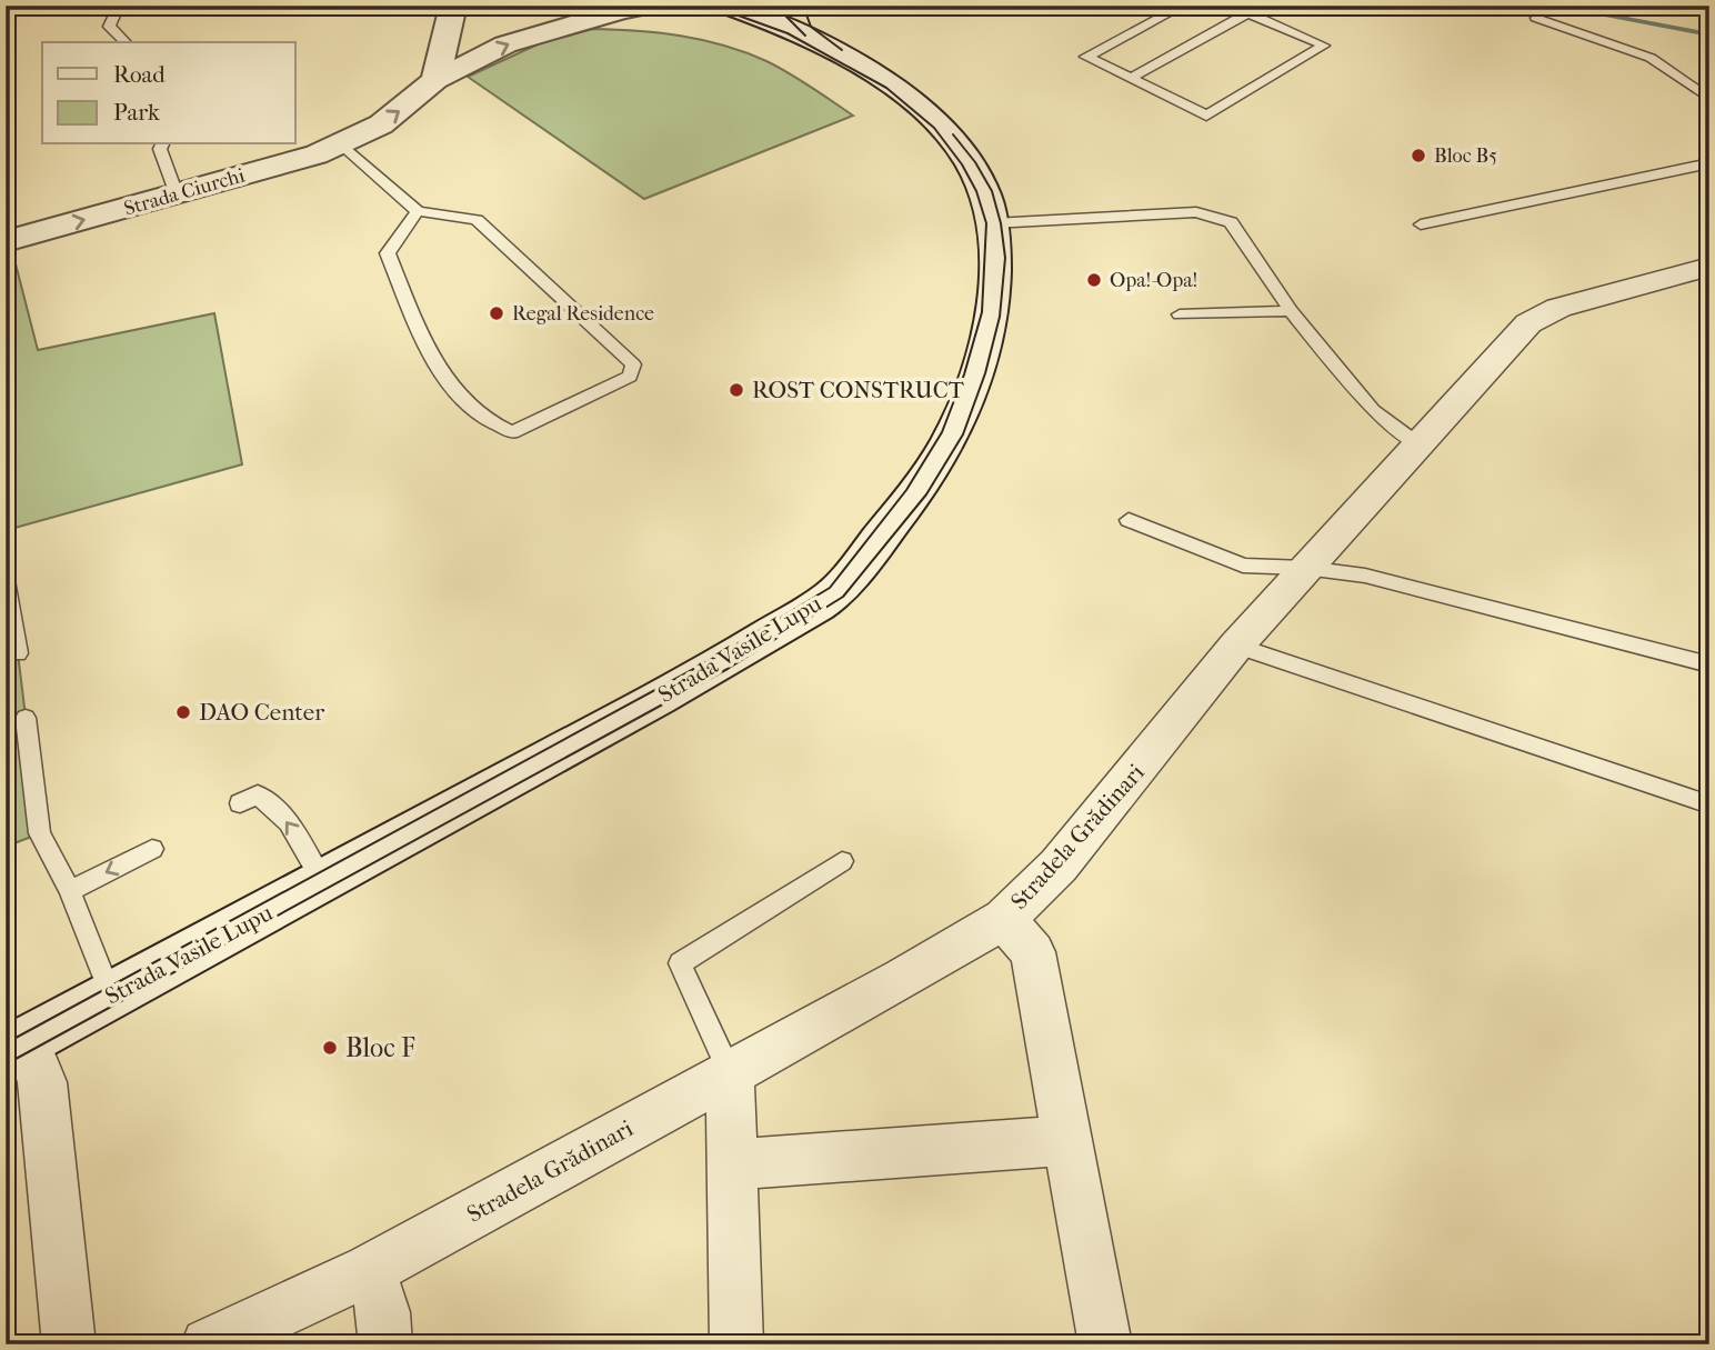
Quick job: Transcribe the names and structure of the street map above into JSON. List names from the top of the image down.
{
  "streets": {
    "main road": ["Strada Ciurchi", "Strada Vasile Lupu"],
    "street": ["Stradela Grădinari"]
  },
  "one_way": ["Strada Ciurchi"],
  "places": [
    "Bloc B5",
    "Opa!-Opa!",
    "Regal Residence",
    "ROST CONSTRUCT",
    "DAO Center",
    "Bloc F"
  ],
  "legend": ["Road", "Park"]
}
